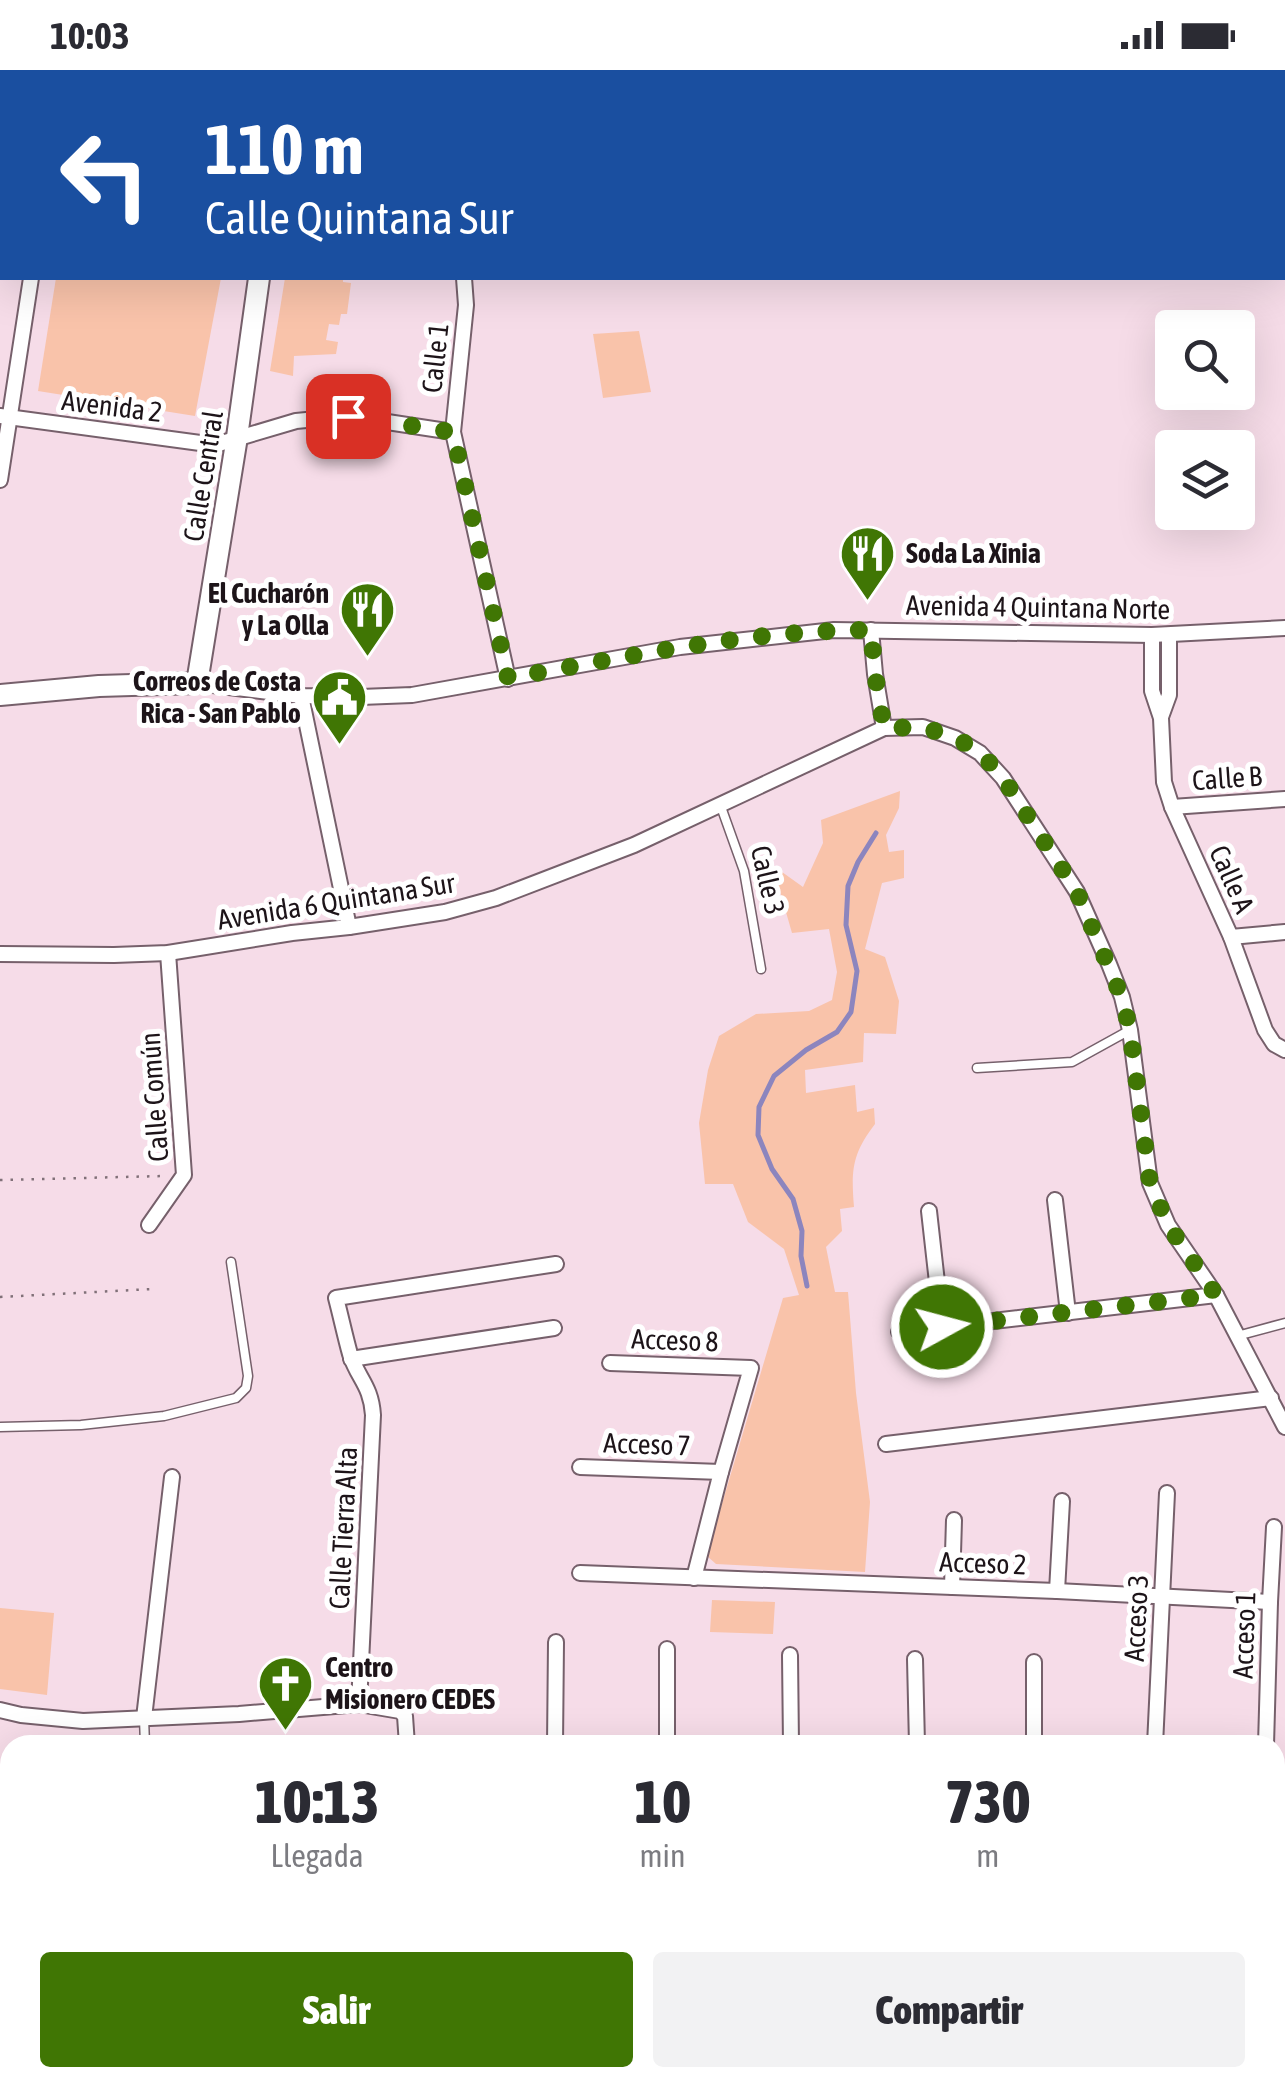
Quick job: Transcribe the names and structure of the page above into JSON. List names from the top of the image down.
{
  "streets": {
    "main road": ["Calle Central"],
    "street": [
      "Calle 1",
      "Avenida 2",
      "Avenida 4 Quintana Norte",
      "Calle B",
      "Calle A",
      "Avenida 6 Quintana Sur",
      "Calle Común",
      "Acceso 8",
      "Acceso 7",
      "Calle Tierra Alta",
      "Acceso 2",
      "Acceso 3",
      "Acceso 1"
    ],
    "lane": ["Calle 3"]
  },
  "crossings": [
    ["Calle 1", "Avenida 2"],
    ["Calle 1", "Avenida 4 Quintana Norte"],
    ["Avenida 2", "Calle Central"],
    ["Calle Central", "Avenida 4 Quintana Norte"],
    ["Avenida 4 Quintana Norte", "Calle A"],
    ["Calle B", "Calle A"],
    ["Calle 3", "Avenida 6 Quintana Sur"],
    ["Avenida 6 Quintana Sur", "Calle Común"],
    ["Acceso 8", "Acceso 7"],
    ["Acceso 7", "Acceso 2"],
    ["Acceso 2", "Acceso 3"],
    ["Acceso 2", "Acceso 1"]
  ],
  "places": {
    "restaurant": ["Soda La Xinia", "El Cucharón y La Olla"],
    "public building": ["Correos de Costa Rica - San Pablo"],
    "church": ["Centro Misionero CEDES"]
  },
  "page": {
    "status": "10:03",
    "turn": ["110 m", "Calle Quintana Sur"],
    "eta": [
      "10:13",
      "Llegada",
      "10",
      "min",
      "730",
      "m"
    ],
    "buttons": ["Salir", "Compartir"]
  }
}
